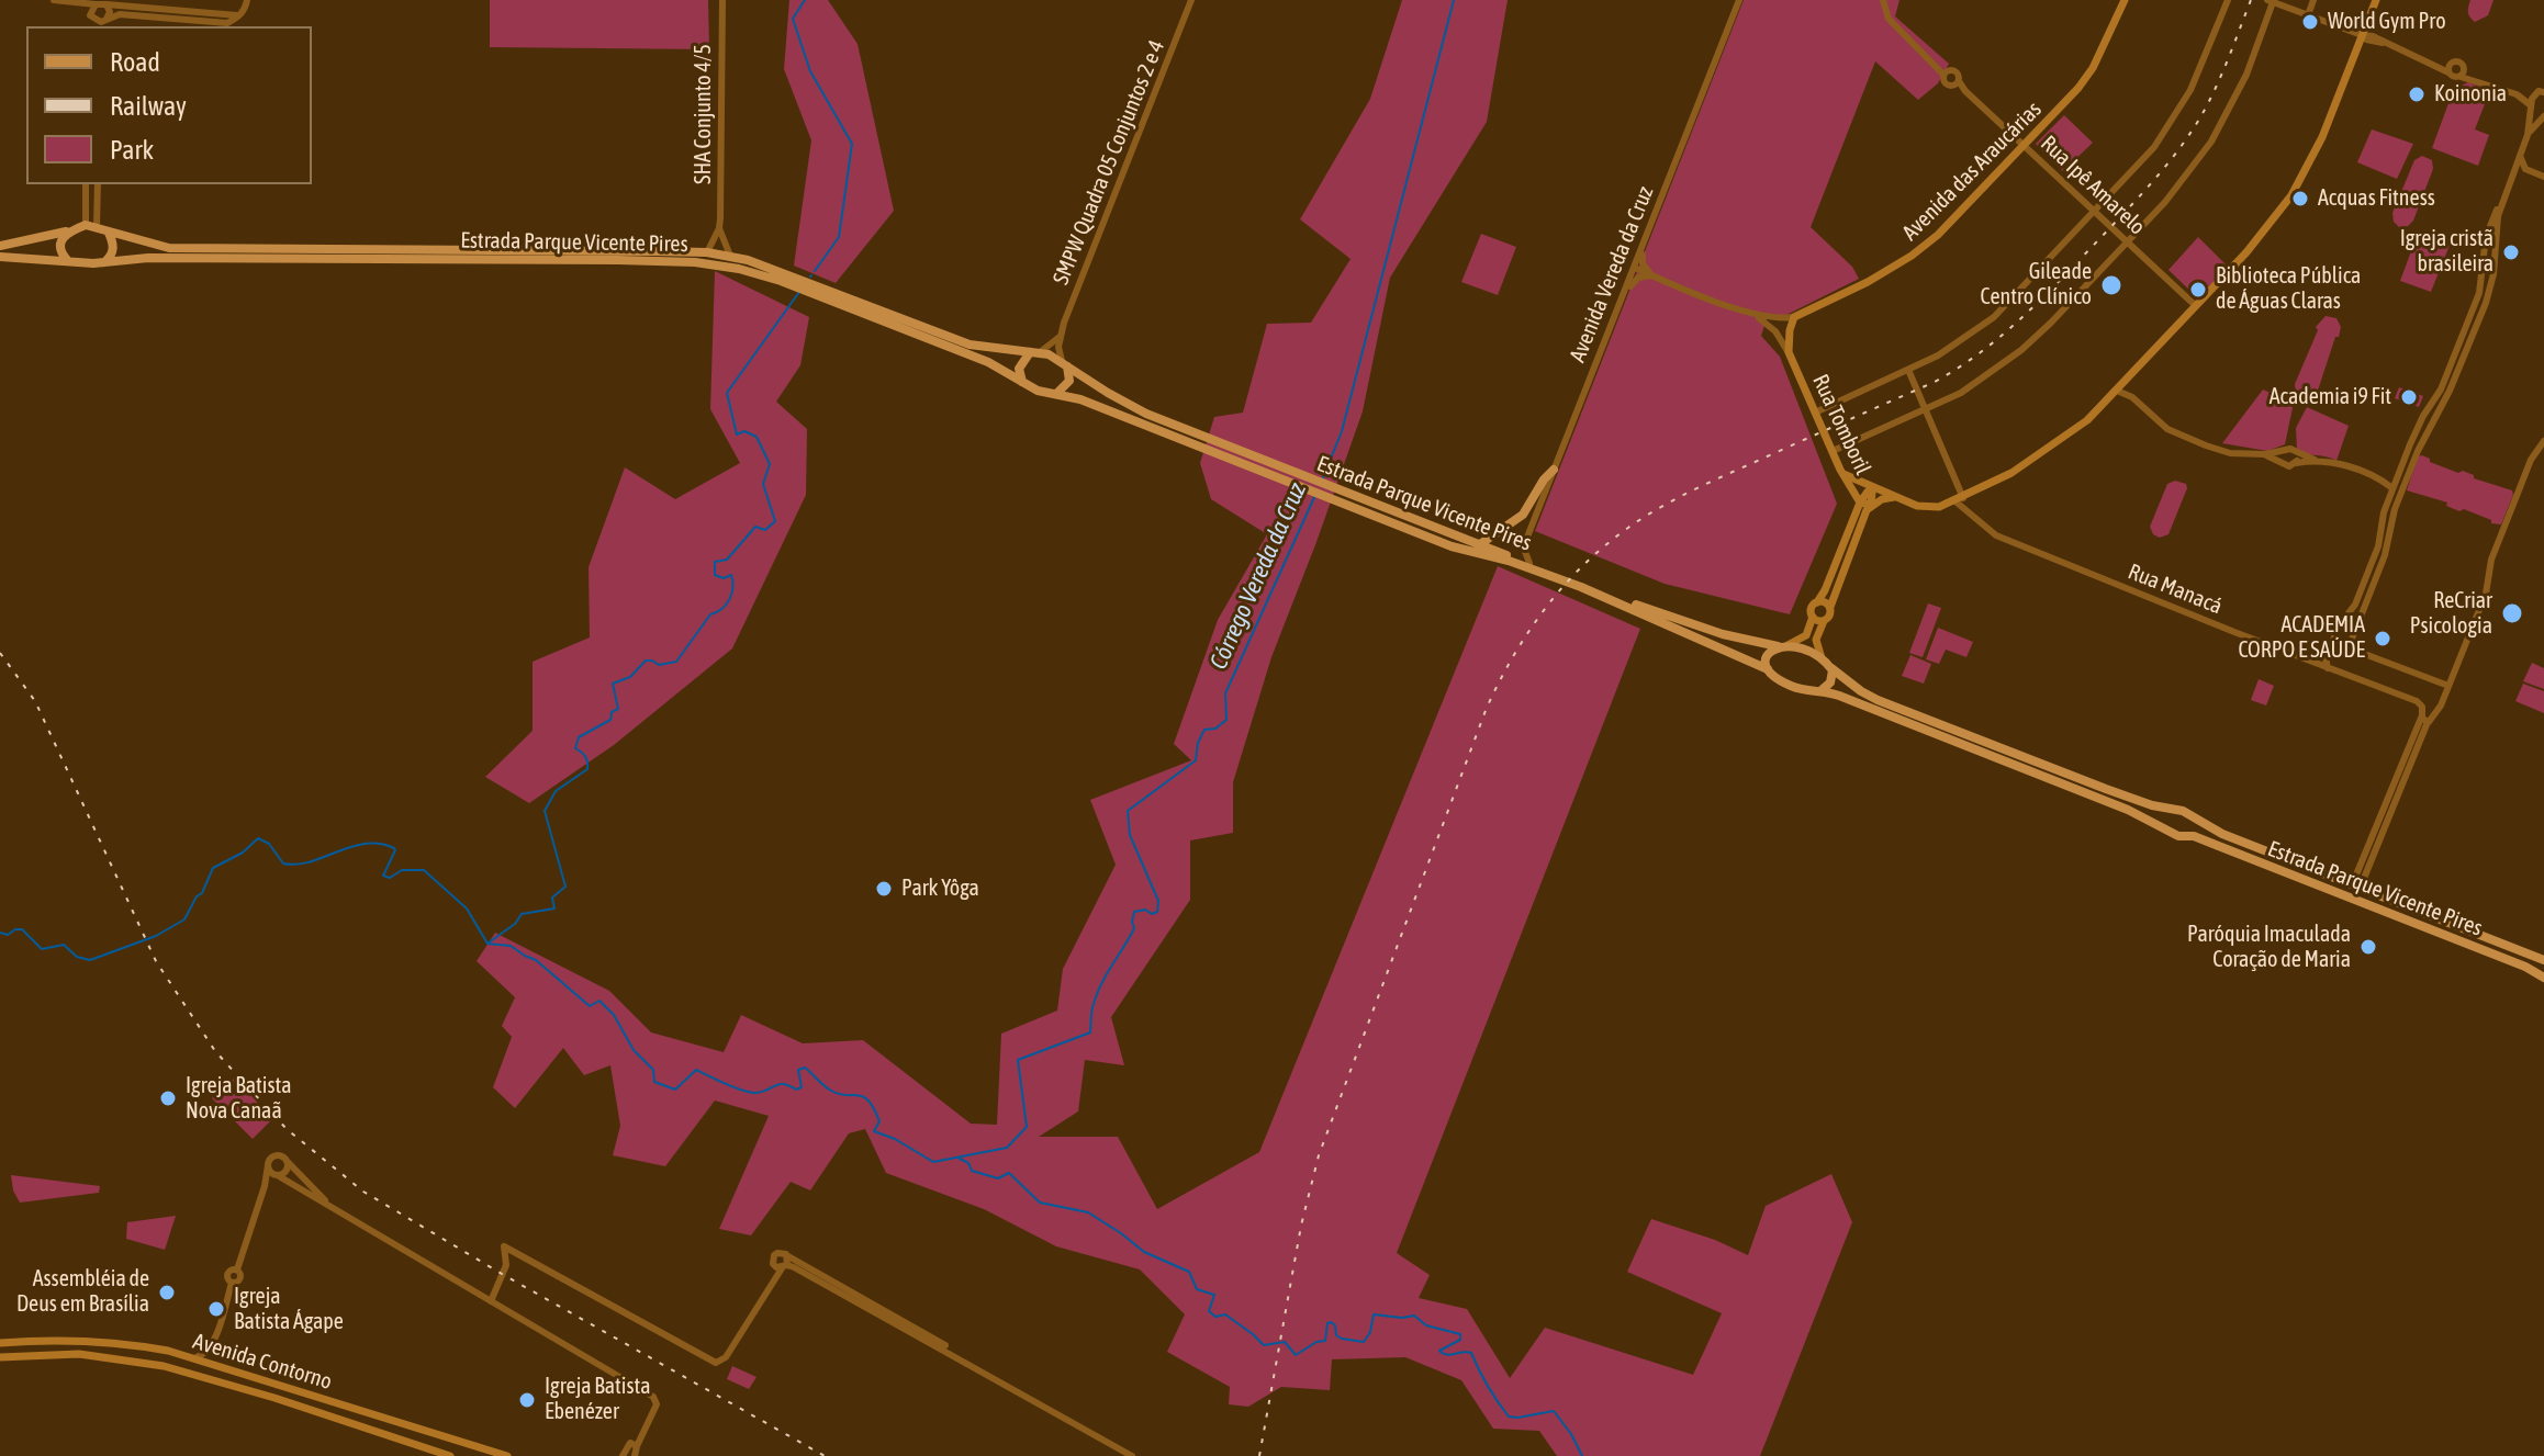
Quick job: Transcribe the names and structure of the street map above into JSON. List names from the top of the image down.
{
  "streets": {
    "main road": [
      "Avenida das Araucárias",
      "Estrada Parque Vicente Pires",
      "Rua Tomboril",
      "Avenida Contorno"
    ],
    "street": [
      "SHA Conjunto 4/5",
      "SMPW Quadra 05 Conjuntos 2 e 4",
      "Rua Ipê Amarelo",
      "Avenida Vereda da Cruz",
      "Rua Manacá"
    ]
  },
  "crossings": [
    ["SHA Conjunto 4/5", "Estrada Parque Vicente Pires"],
    ["SMPW Quadra 05 Conjuntos 2 e 4", "Estrada Parque Vicente Pires"],
    ["Avenida das Araucárias", "Rua Ipê Amarelo"],
    ["Avenida das Araucárias", "Rua Tomboril"],
    ["Estrada Parque Vicente Pires", "Avenida Vereda da Cruz"],
    ["Avenida Vereda da Cruz", "Rua Tomboril"]
  ],
  "water": ["Córrego Vereda da Cruz"],
  "places": [
    "World Gym Pro",
    "Koinonia",
    "Acquas Fitness",
    "Igreja cristã brasileira",
    "Gileade Centro Clínico",
    "Biblioteca Pública de Águas Claras",
    "Academia i9 Fit",
    "ReCriar Psicologia",
    "ACADEMIA CORPO E SAÚDE",
    "Park Yôga",
    "Paróquia Imaculada Coração de Maria",
    "Igreja Batista Nova Canaã",
    "Assembléia de Deus em Brasília",
    "Igreja Batista Ágape",
    "Igreja Batista Ebenézer"
  ],
  "legend": ["Road", "Railway", "Park"]
}
